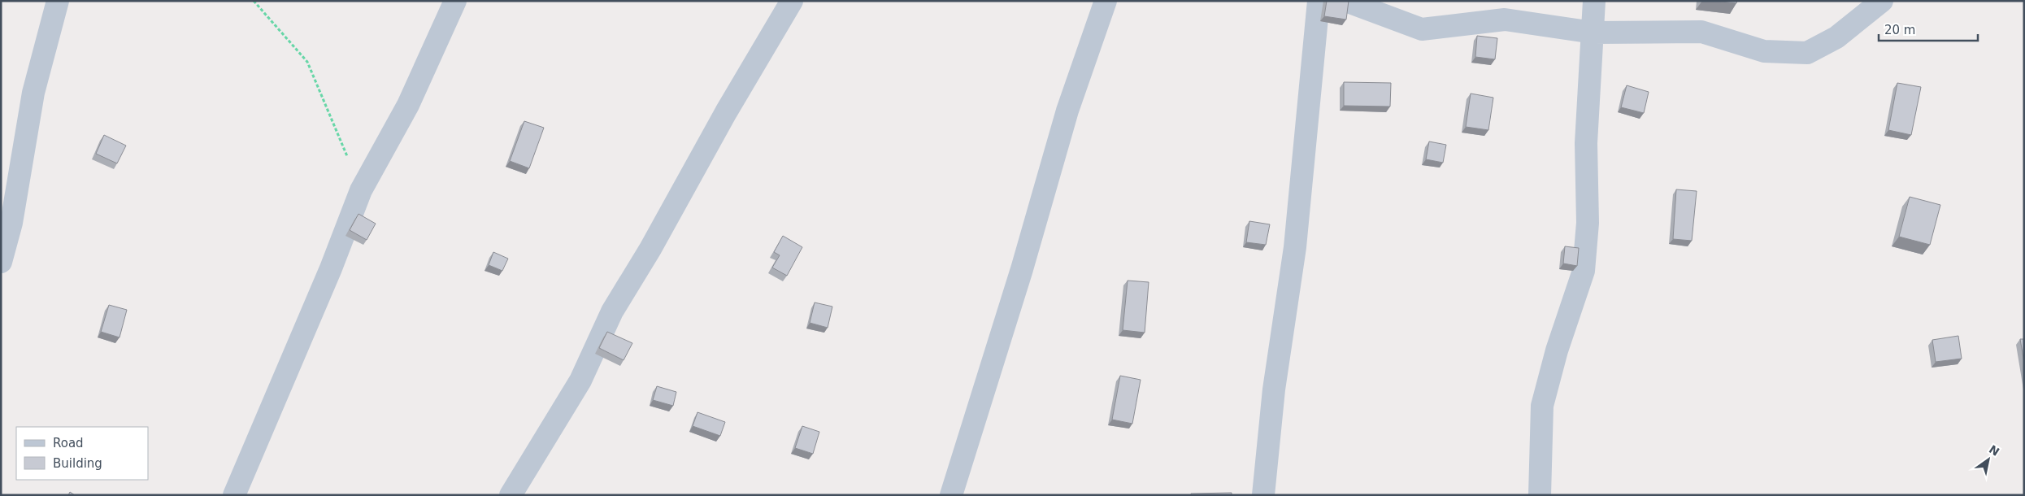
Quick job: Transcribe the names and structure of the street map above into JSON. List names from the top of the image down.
{
  "legend": ["Road", "Building"],
  "scale_bar": "20 m",
  "north": "top right"
}
